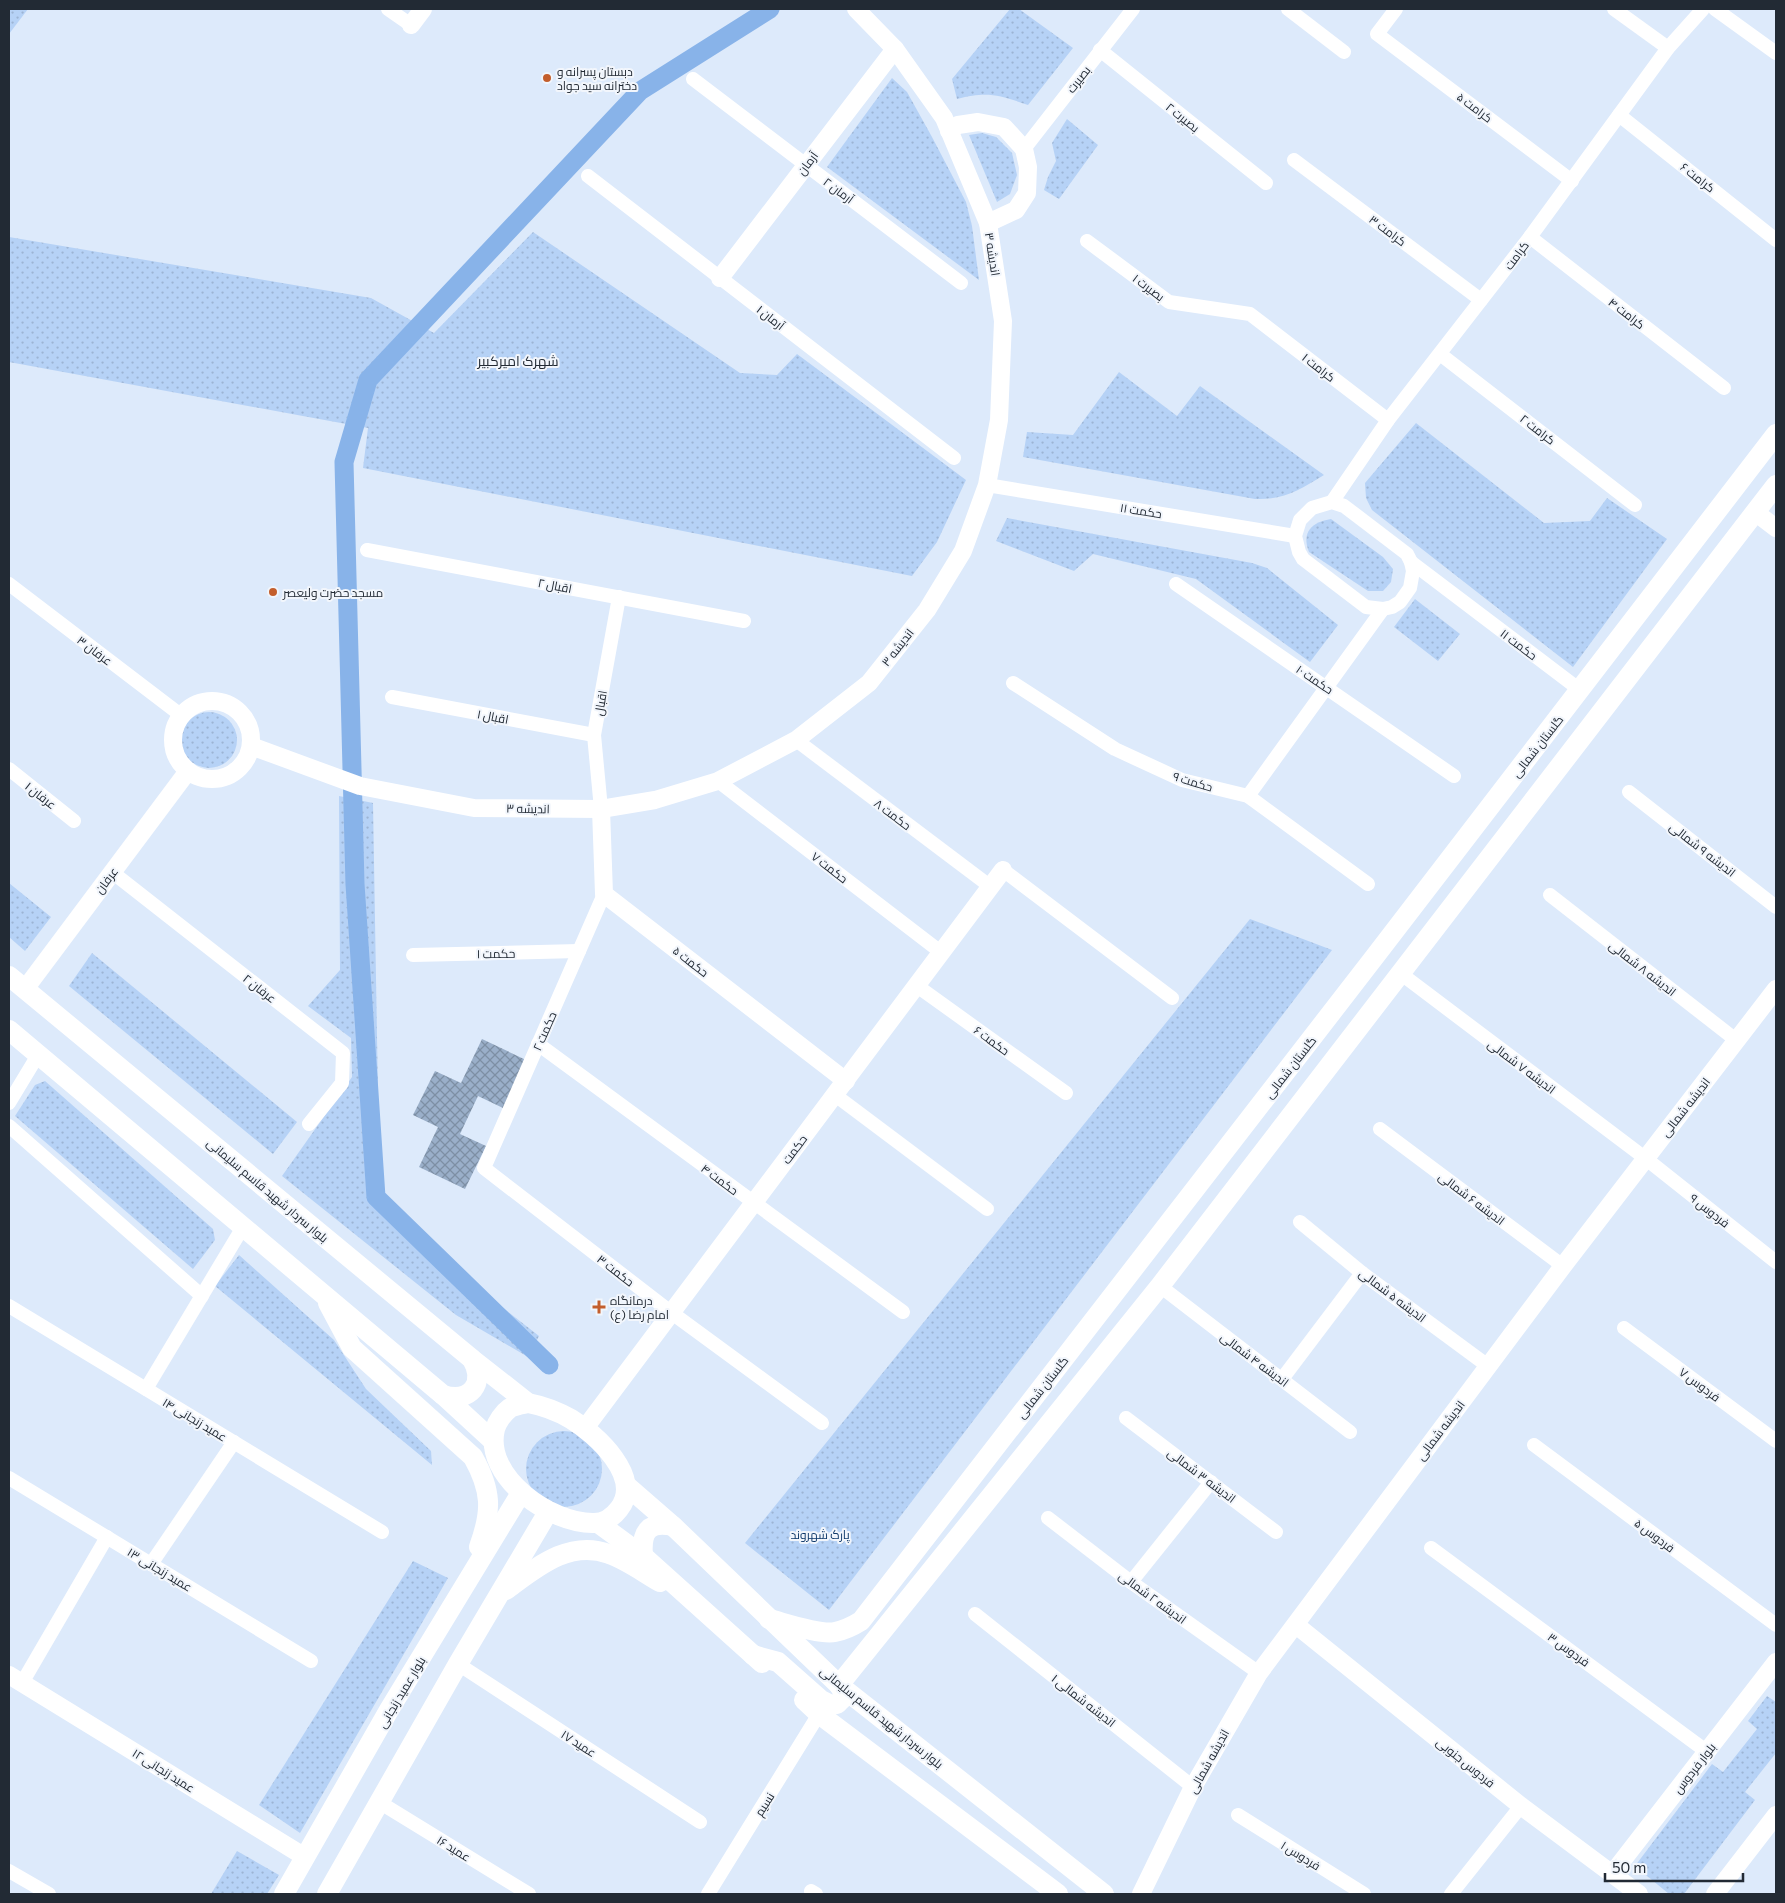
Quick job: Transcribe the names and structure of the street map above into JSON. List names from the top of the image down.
{
  "streets": {
    "main road": ["گلستان شمالی", "بلوار سردار شهید قاسم سلیمانی", "بلوار عمید زنجانی"],
    "street": [
      "بصیرت",
      "کرامت ۵",
      "بصیرت ۲",
      "آرمان",
      "کرامت ۶",
      "آرمان ۲",
      "کرامت ۳",
      "اندیشه ۳",
      "کرامت",
      "بصیرت ۱",
      "کرامت ۴",
      "آرمان ۱",
      "کرامت ۱",
      "کرامت ۲",
      "حکمت ۱۱",
      "اقبال ۲",
      "عرفان ۳",
      "حکمت ۱۰",
      "اقبال",
      "اقبال ۱",
      "حکمت ۹",
      "عرفان ۱",
      "حکمت ۸",
      "اندیشه ۹ شمالی",
      "حکمت ۷",
      "عرفان",
      "حکمت ۱",
      "حکمت ۵",
      "اندیشه ۸ شمالی",
      "عرفان ۲",
      "حکمت ۲",
      "حکمت ۶",
      "اندیشه ۷ شمالی",
      "اندیشه شمالی",
      "حکمت",
      "حکمت ۴",
      "اندیشه ۶ شمالی",
      "فردوس ۹",
      "حکمت ۳",
      "اندیشه ۵ شمالی",
      "اندیشه ۴ شمالی",
      "فردوس ۷",
      "عمید زنجانی ۱۴",
      "اندیشه ۳ شمالی",
      "فردوس ۵",
      "عمید زنجانی ۱۳",
      "اندیشه ۲ شمالی",
      "فردوس ۳",
      "اندیشه شمالی ۱",
      "عمید ۱۷",
      "فردوس جنوبی",
      "بلوار فردوس",
      "عمید زنجانی ۱۲",
      "نسیم",
      "عمید ۱۶",
      "فردوس ۱"
    ]
  },
  "crossings": [
    ["بصیرت", "بصیرت ۲"],
    ["کرامت ۵", "کرامت"],
    ["آرمان", "آرمان ۲"],
    ["آرمان", "اندیشه ۳"],
    ["آرمان", "آرمان ۱"],
    ["کرامت ۶", "کرامت"],
    ["کرامت ۳", "کرامت"],
    ["اندیشه ۳", "حکمت ۱۱"],
    ["اندیشه ۳", "عرفان ۳"],
    ["اندیشه ۳", "اقبال"],
    ["اندیشه ۳", "حکمت ۸"],
    ["اندیشه ۳", "حکمت ۷"],
    ["اندیشه ۳", "عرفان"],
    ["کرامت", "کرامت ۴"],
    ["کرامت", "کرامت ۱"],
    ["کرامت", "کرامت ۲"],
    ["کرامت", "حکمت ۱۱"],
    ["بصیرت ۱", "کرامت ۱"],
    ["حکمت ۱۱", "گلستان شمالی"],
    ["اقبال ۲", "اقبال"],
    ["عرفان ۳", "عرفان"],
    ["اقبال", "اقبال ۱"],
    ["گلستان شمالی", "بلوار سردار شهید قاسم سلیمانی"],
    ["حکمت ۸", "حکمت"],
    ["حکمت ۷", "حکمت"],
    ["عرفان", "عرفان ۲"],
    ["عرفان", "بلوار سردار شهید قاسم سلیمانی"],
    ["حکمت ۱", "حکمت ۲"],
    ["حکمت ۵", "حکمت ۲"],
    ["حکمت ۵", "حکمت"],
    ["اندیشه ۸ شمالی", "اندیشه شمالی"],
    ["حکمت ۲", "حکمت ۴"],
    ["حکمت ۲", "حکمت ۳"],
    ["حکمت ۶", "حکمت"],
    ["اندیشه ۷ شمالی", "اندیشه شمالی"],
    ["اندیشه ۷ شمالی", "فردوس ۹"],
    ["اندیشه شمالی", "اندیشه ۶ شمالی"],
    ["اندیشه شمالی", "فردوس ۹"],
    ["اندیشه شمالی", "اندیشه ۵ شمالی"],
    ["اندیشه شمالی", "اندیشه ۲ شمالی"],
    ["اندیشه شمالی", "اندیشه شمالی ۱"],
    ["اندیشه شمالی", "فردوس جنوبی"],
    ["حکمت", "حکمت ۴"],
    ["حکمت", "بلوار سردار شهید قاسم سلیمانی"],
    ["حکمت", "حکمت ۳"],
    ["حکمت", "بلوار عمید زنجانی"],
    ["بلوار سردار شهید قاسم سلیمانی", "بلوار عمید زنجانی"],
    ["فردوس ۳", "بلوار فردوس"],
    ["بلوار عمید زنجانی", "عمید زنجانی ۱۲"],
    ["فردوس جنوبی", "بلوار فردوس"]
  ],
  "districts": ["شهرک امیرکبیر"],
  "parks": ["پارک شهروند"],
  "places": {
    "other": ["دبستان پسرانه و دخترانه سید جواد", "مسجد حضرت ولیعصر"],
    "health": ["درمانگاه امام رضا (ع)"]
  },
  "scale_bar": "50 m"
}
